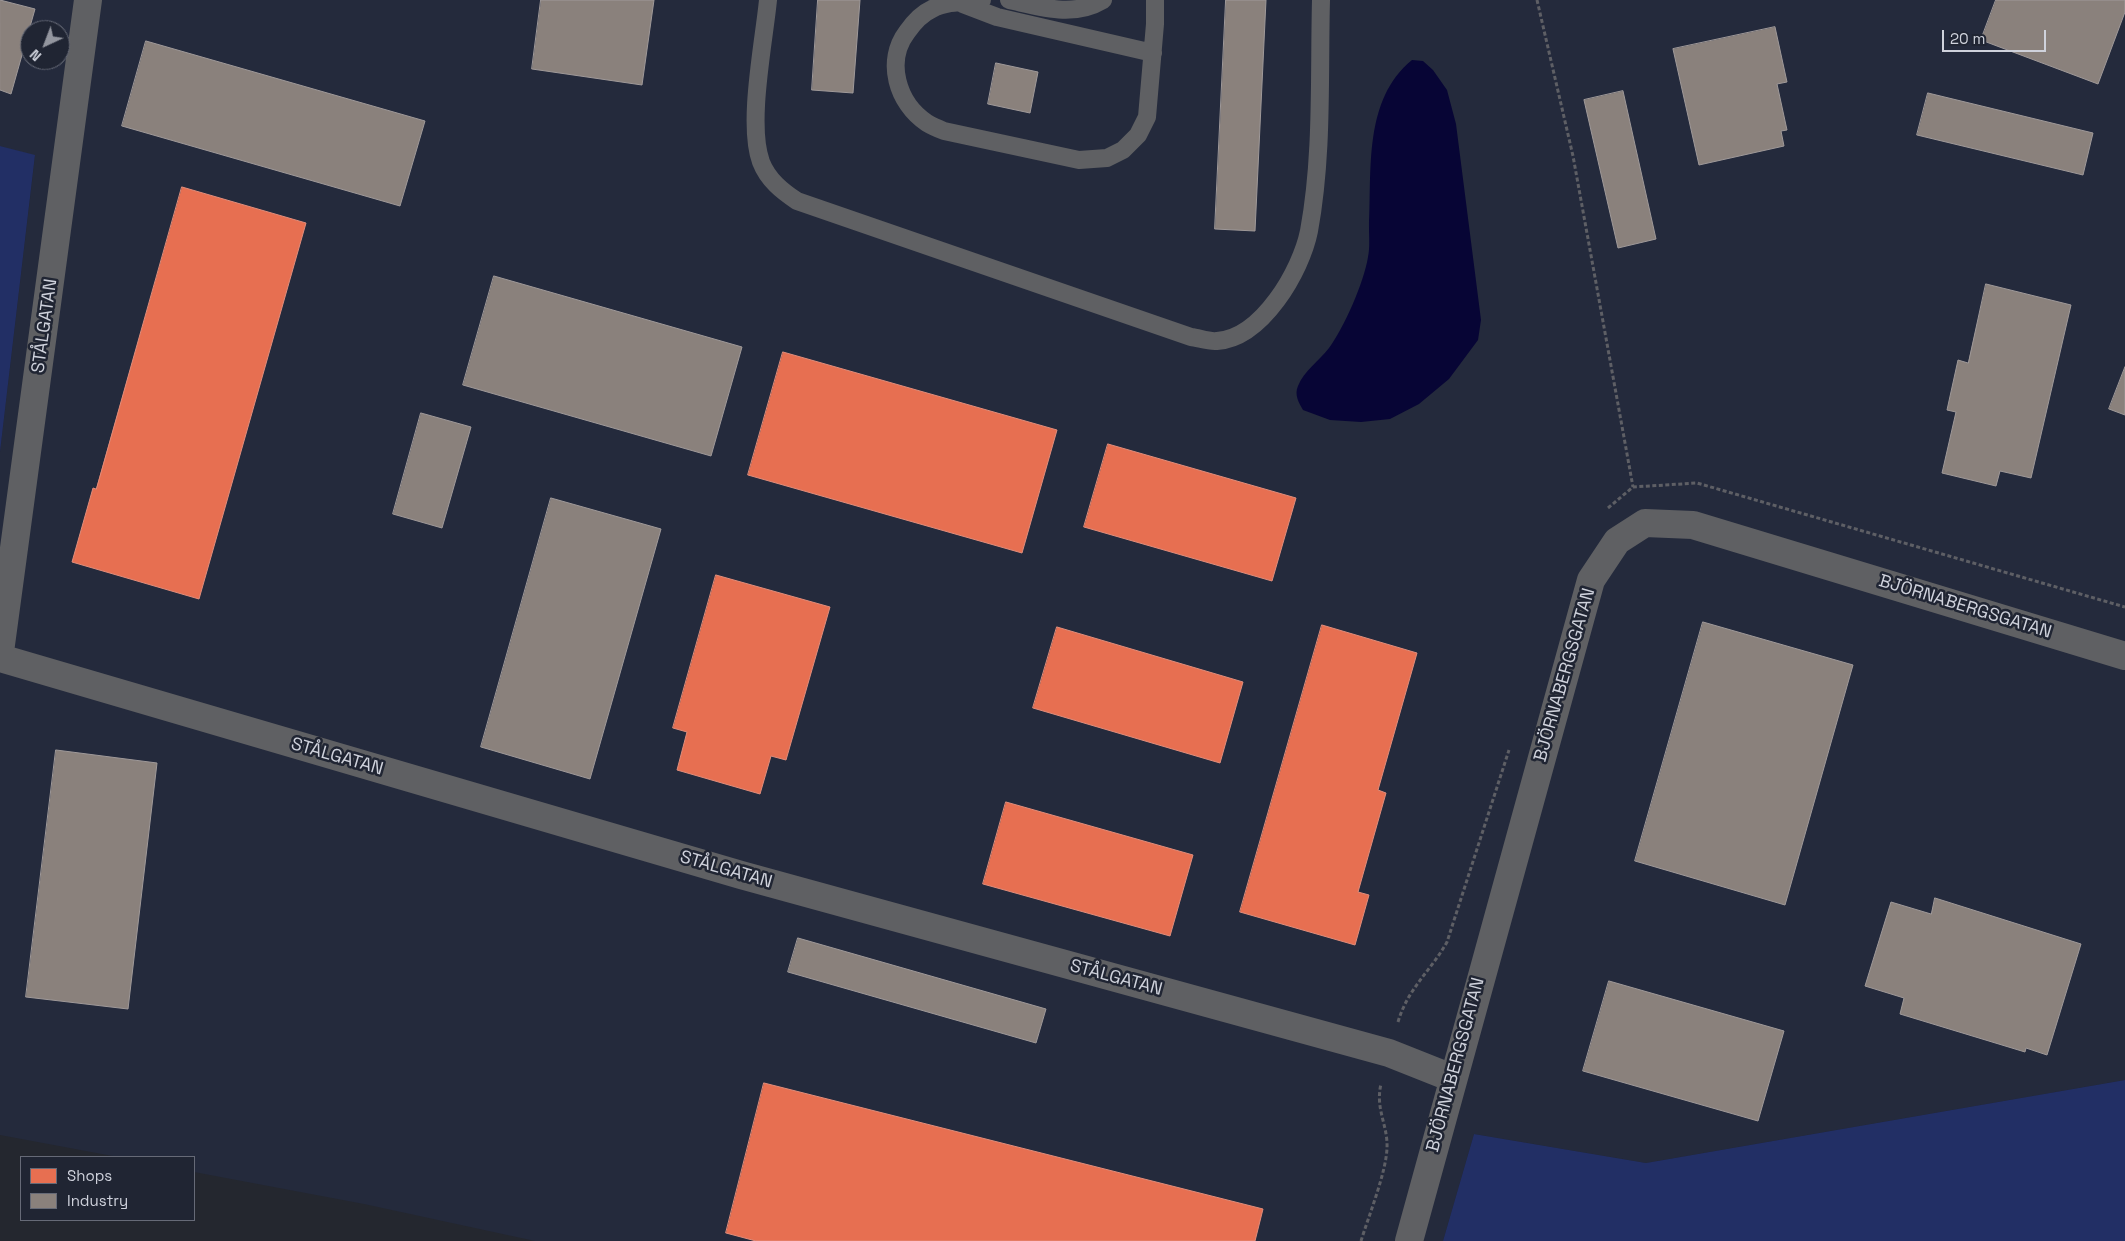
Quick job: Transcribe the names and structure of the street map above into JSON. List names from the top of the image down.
{
  "streets": {
    "street": ["STÅLGATAN", "BJÖRNABERGSGATAN"]
  },
  "crossings": [
    ["STÅLGATAN", "BJÖRNABERGSGATAN"]
  ],
  "legend": ["Shops", "Industry"],
  "scale_bar": "20 m",
  "north": "bottom left"
}
